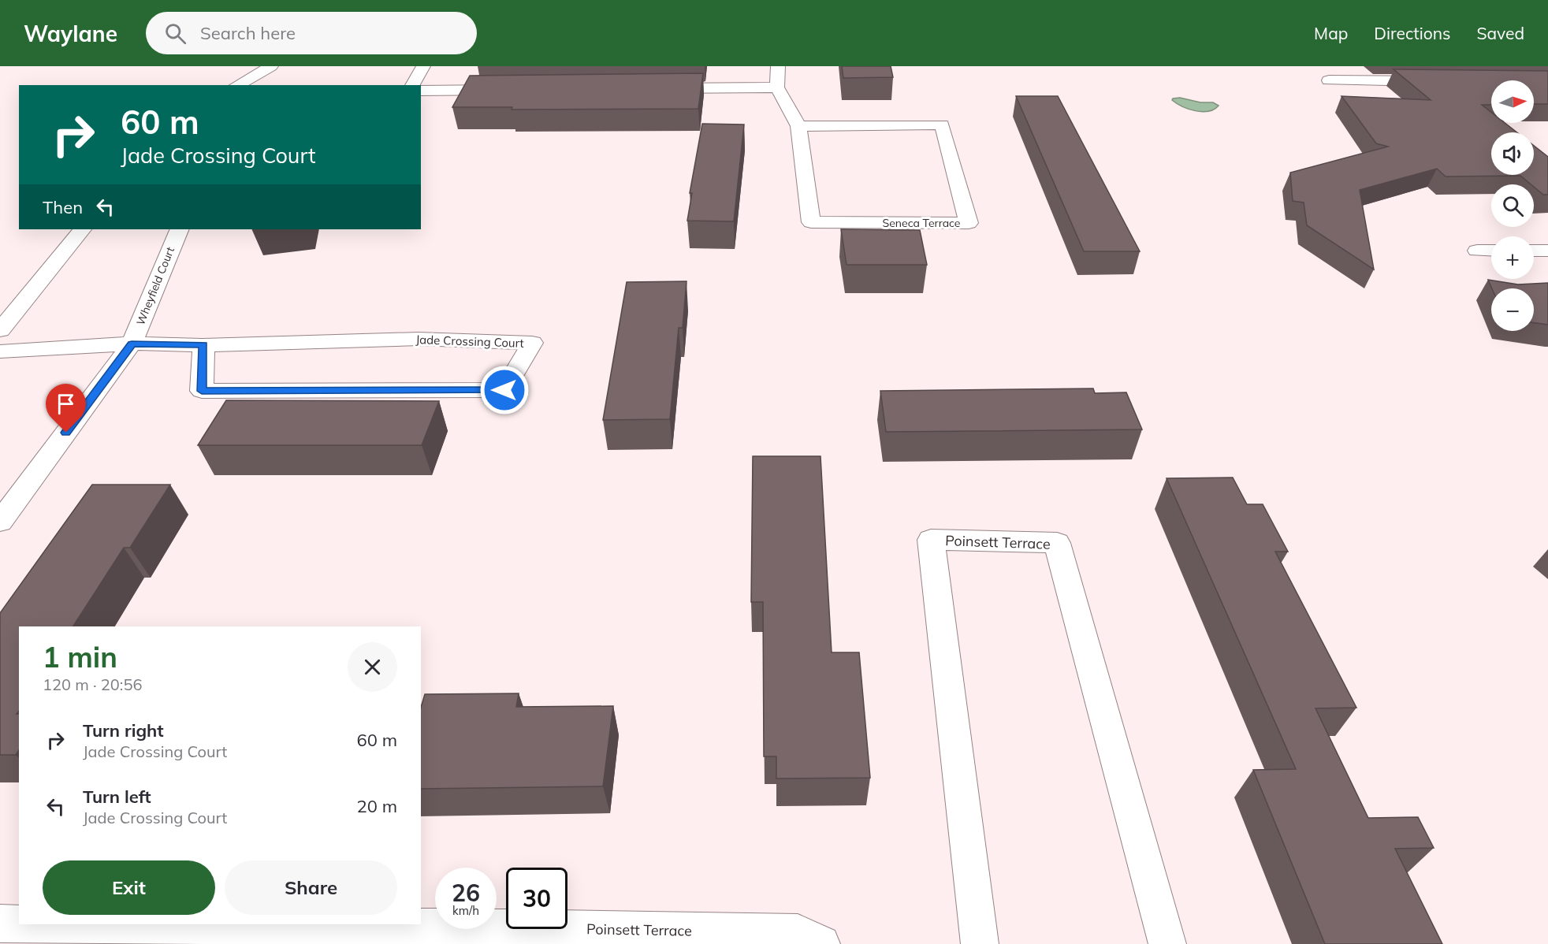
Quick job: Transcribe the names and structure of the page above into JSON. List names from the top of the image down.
{
  "streets": {
    "street": [
      "Seneca Terrace",
      "Wheyfield Court",
      "Jade Crossing Court",
      "Poinsett Terrace"
    ]
  },
  "crossings": [
    ["Wheyfield Court", "Jade Crossing Court"]
  ],
  "north": "right",
  "page": {
    "header": "Waylane",
    "search": "Search here",
    "nav": ["Map", "Directions", "Saved"],
    "map_buttons": ["+", "−"],
    "turn": ["60 m", "Jade Crossing Court"],
    "then": "Then",
    "heading": ["1 min", "120 m · 20:56"],
    "list": [
      {
        "name": "Turn right",
        "note": "Jade Crossing Court",
        "value": "60 m"
      },
      {
        "name": "Turn left",
        "note": "Jade Crossing Court",
        "value": "20 m"
      }
    ],
    "buttons": ["Exit", "Share"],
    "speed": "26 km/h",
    "limit": "30"
  }
}
